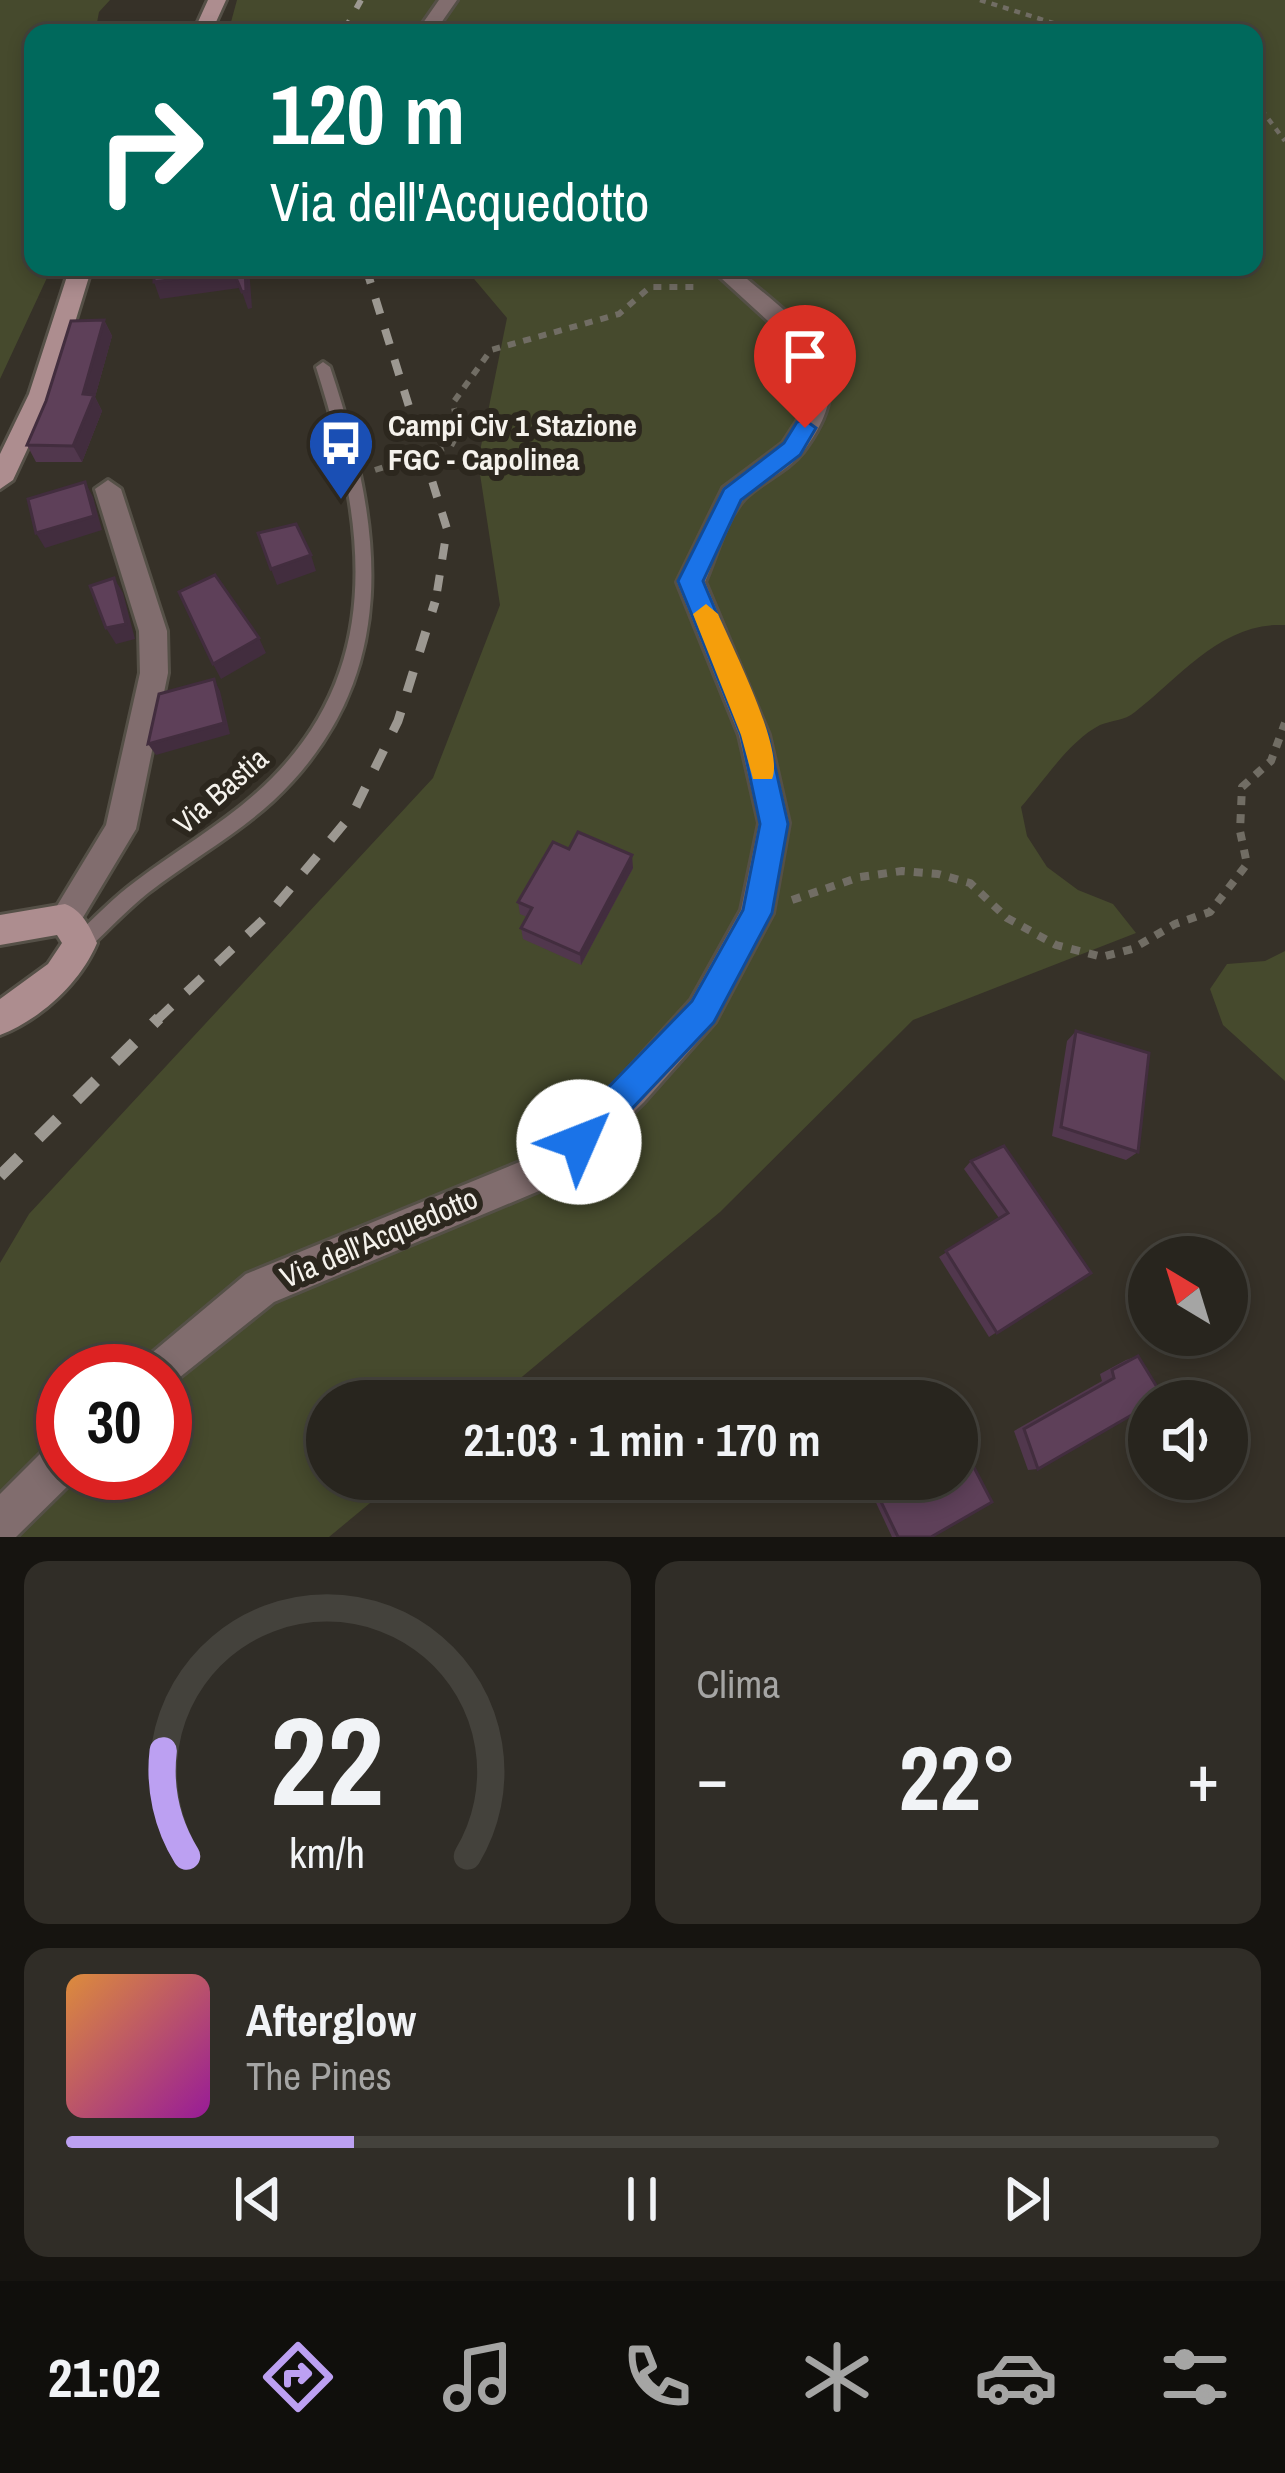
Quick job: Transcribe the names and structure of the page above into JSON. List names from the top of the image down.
{
  "streets": {
    "street": ["Via dell'Acquedotto"],
    "lane": ["Via Bastia"]
  },
  "places": {
    "bus stop": ["Campi Civ 1 Stazione FGC - Capolinea"]
  },
  "north": "top left",
  "page": {
    "turn": ["120 m", "Via dell'Acquedotto"],
    "limit": "30",
    "trip": "21:03 · 1 min · 170 m",
    "tile": "Clima",
    "heat": ["−", "22°", "+"],
    "song": ["Afterglow", "The Pines"],
    "tabs": "21:02",
    "gauge": ["22", "km/h"]
  }
}
